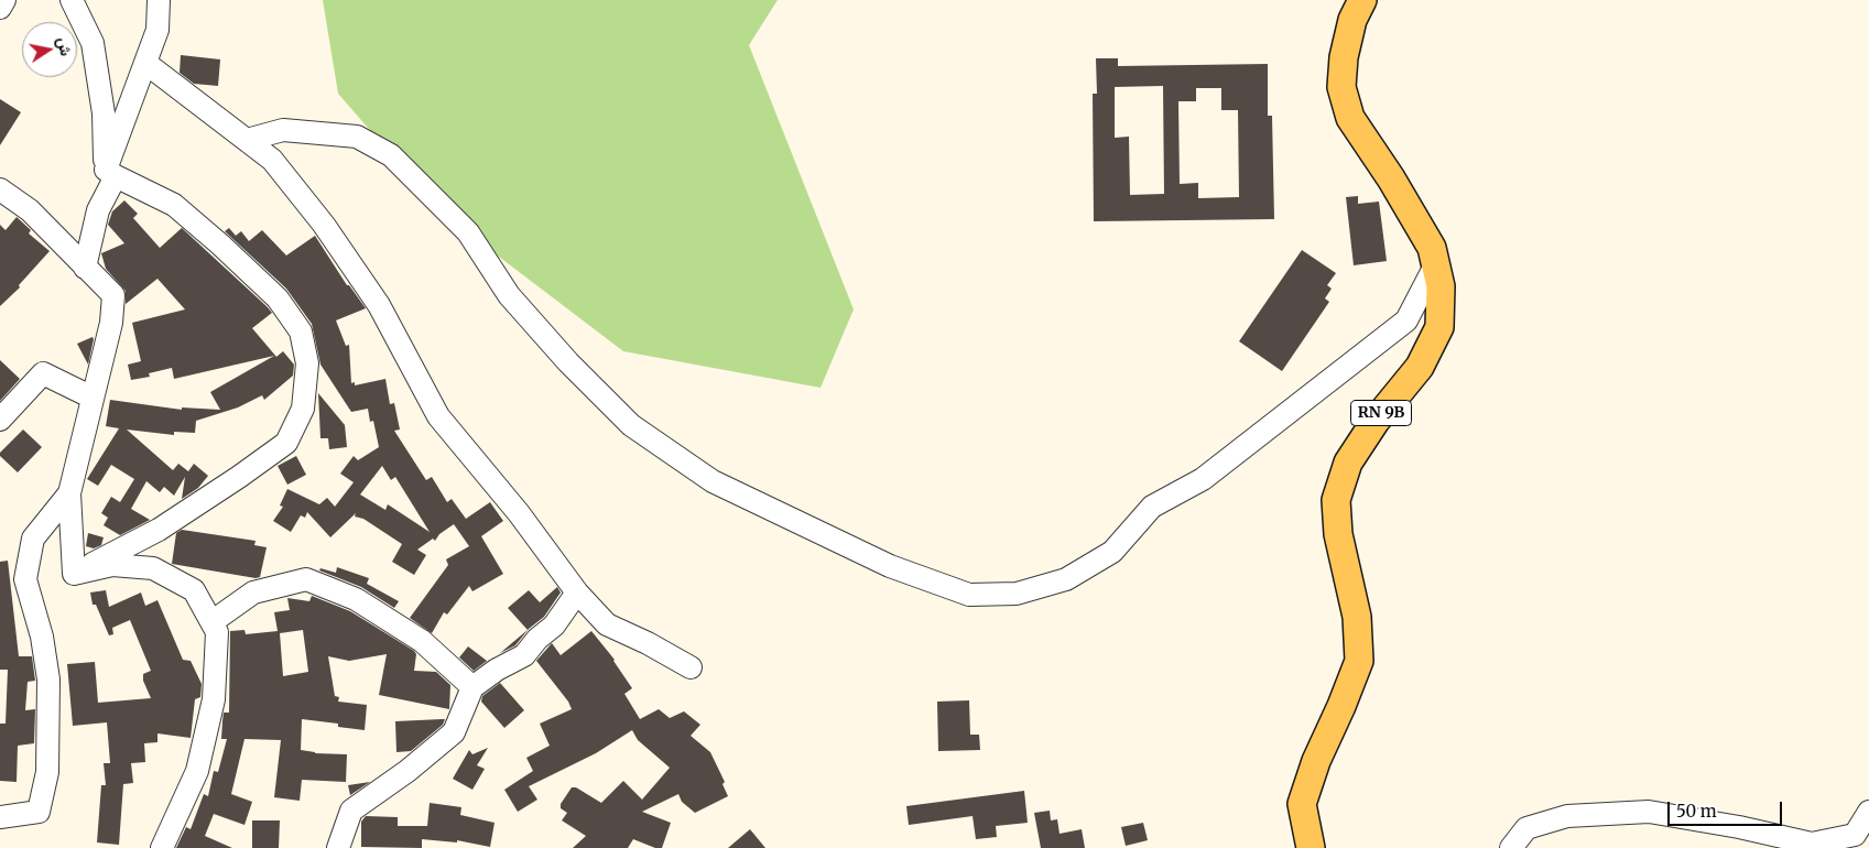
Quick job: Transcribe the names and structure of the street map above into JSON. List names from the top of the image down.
{
  "streets": {
    "main road": ["RN 9B"]
  },
  "scale_bar": "50 m",
  "north": "right"
}
